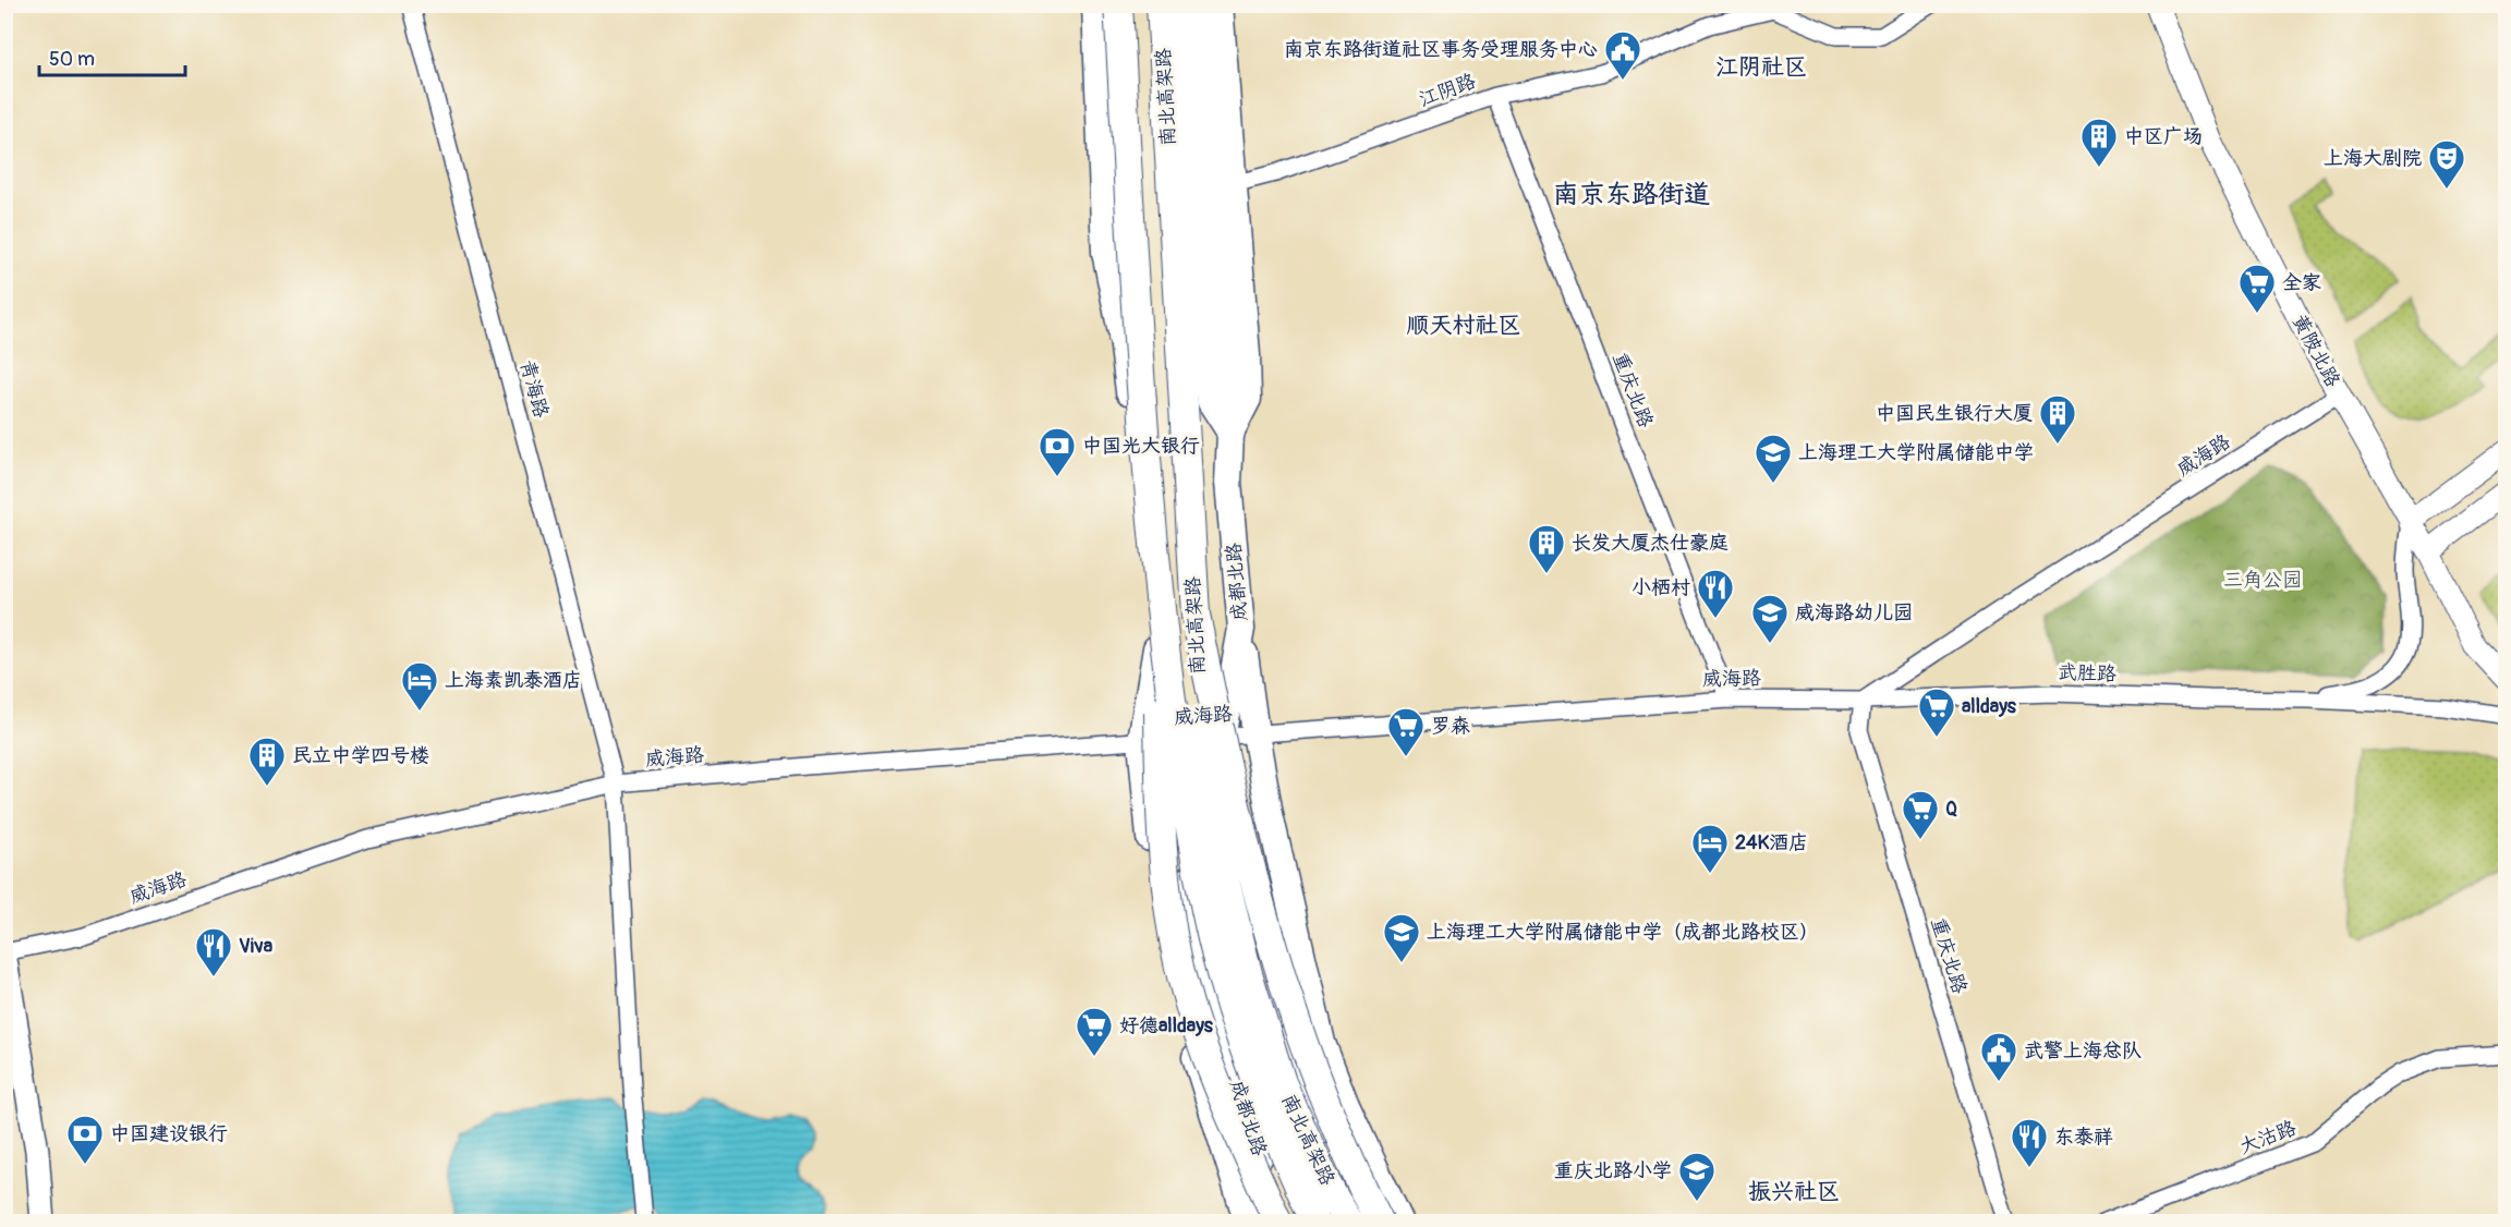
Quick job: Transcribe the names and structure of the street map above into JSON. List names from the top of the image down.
{
  "streets": {
    "highway": ["南北高架路"],
    "main road": ["成都北路"],
    "street": [
      "江阴路",
      "黄陂北路",
      "青海路",
      "重庆北路",
      "威海路",
      "武胜路",
      "大沽路"
    ]
  },
  "crossings": [
    ["江阴路", "重庆北路"],
    ["南北高架路", "成都北路"],
    ["黄陂北路", "威海路"],
    ["黄陂北路", "武胜路"],
    ["青海路", "威海路"],
    ["重庆北路", "威海路"],
    ["重庆北路", "武胜路"],
    ["威海路", "成都北路"],
    ["威海路", "武胜路"]
  ],
  "districts": [
    "江阴社区",
    "南京东路街道",
    "顺天村社区",
    "振兴社区"
  ],
  "parks": ["三角公园"],
  "places": {
    "public building": ["南京东路街道社区事务受理服务中心", "武警上海总队"],
    "building": [
      "中区广场",
      "中国民生银行大厦",
      "长发大厦杰仕豪庭",
      "民立中学四号楼"
    ],
    "theatre": ["上海大剧院"],
    "supermarket": [
      "全家",
      "alldays",
      "罗森",
      "Q",
      "好德alldays"
    ],
    "bank": ["中国光大银行", "中国建设银行"],
    "school or university": [
      "上海理工大学附属储能中学",
      "威海路幼儿园",
      "上海理工大学附属储能中学（成都北路校区）",
      "重庆北路小学"
    ],
    "restaurant": ["小栖村", "Viva", "东泰祥"],
    "hotel": ["上海素凯泰酒店", "24K酒店"]
  },
  "scale_bar": "50 m"
}
